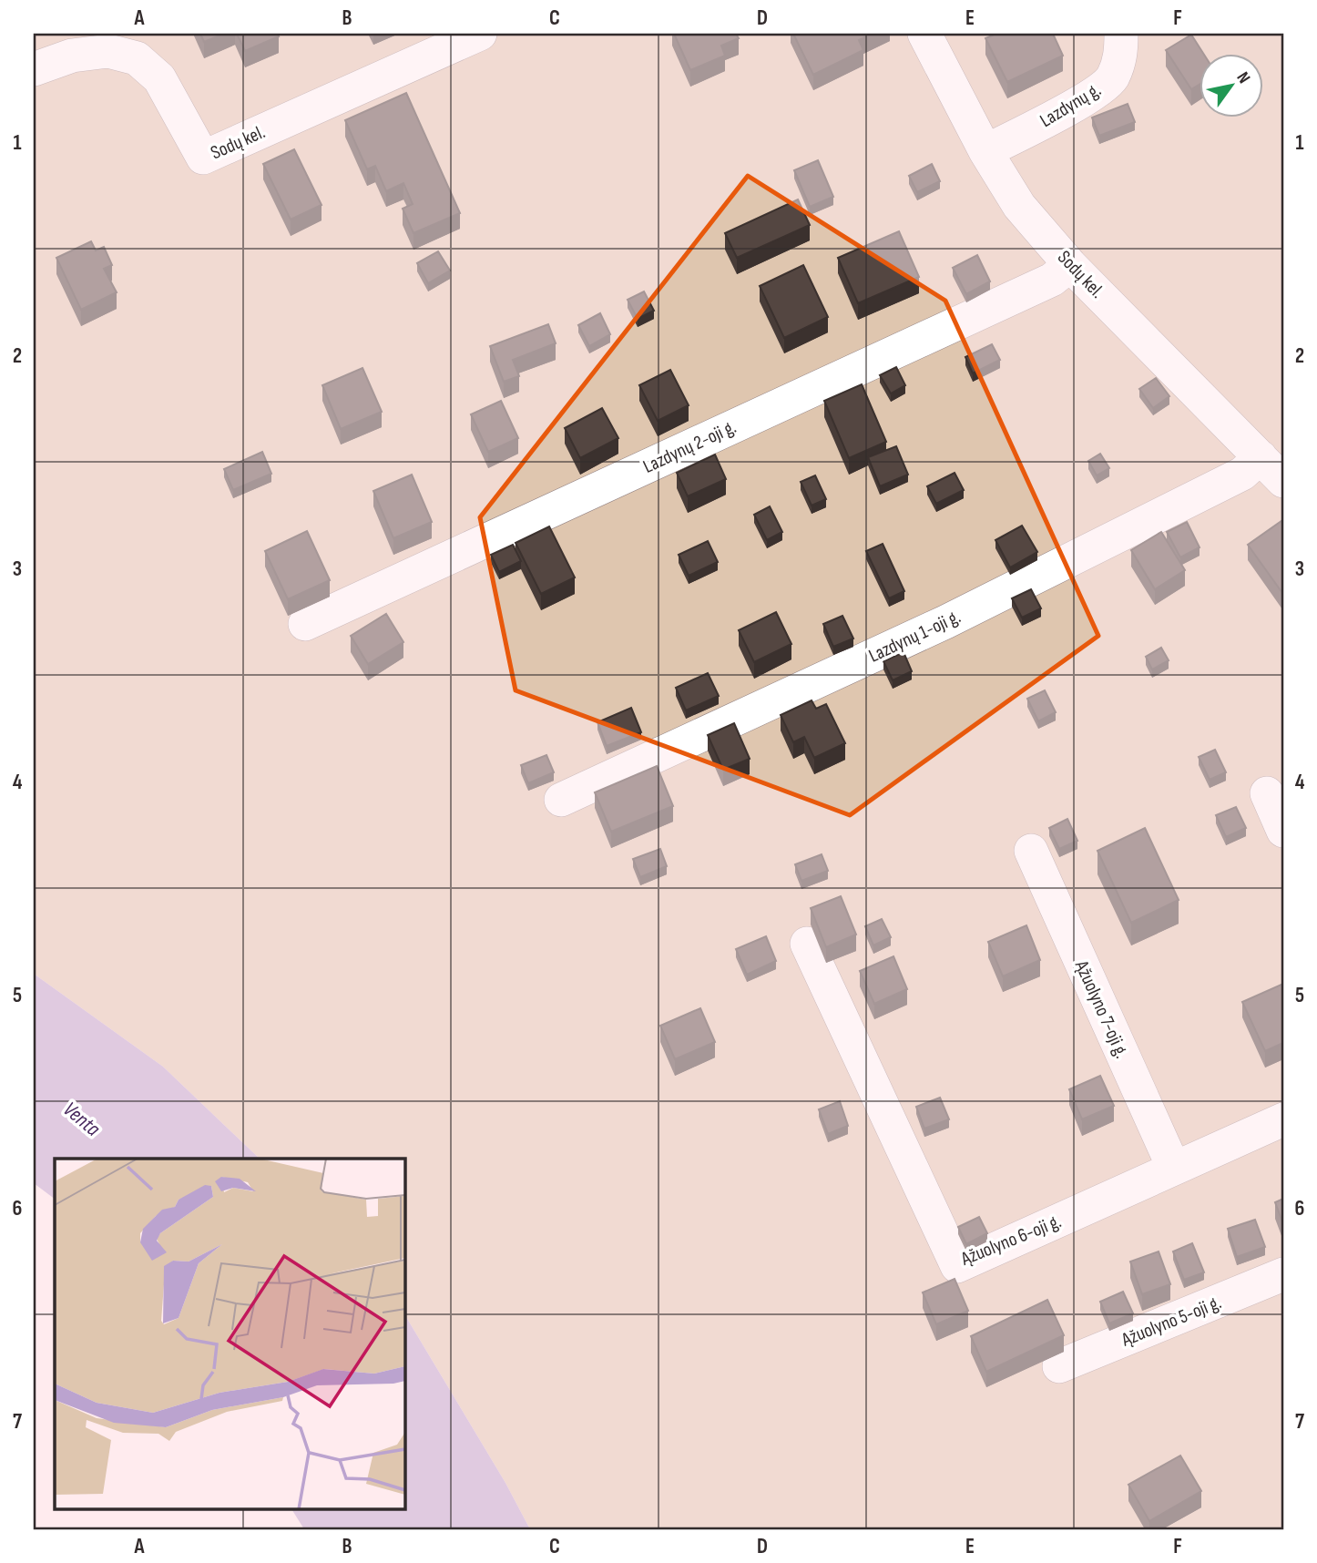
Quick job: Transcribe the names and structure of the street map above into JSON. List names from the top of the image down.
{
  "streets": {
    "street": [
      "Lazdynų g.",
      "Sodų kel.",
      "Lazdynų 2-oji g.",
      "Lazdynų 1-oji g.",
      "Ąžuolyno 7-oji g.",
      "Ąžuolyno 6-oji g.",
      "Ąžuolyno 5-oji g."
    ]
  },
  "crossings": [
    ["Lazdynų g.", "Sodų kel."],
    ["Sodų kel.", "Lazdynų 2-oji g."],
    ["Sodų kel.", "Lazdynų 1-oji g."],
    ["Ąžuolyno 7-oji g.", "Ąžuolyno 6-oji g."]
  ],
  "water": ["Venta"],
  "north": "top right",
  "grid": {
    "columns": [
      "A",
      "B",
      "C",
      "D",
      "E",
      "F"
    ],
    "rows": [
      "1",
      "2",
      "3",
      "4",
      "5",
      "6",
      "7"
    ]
  }
}
